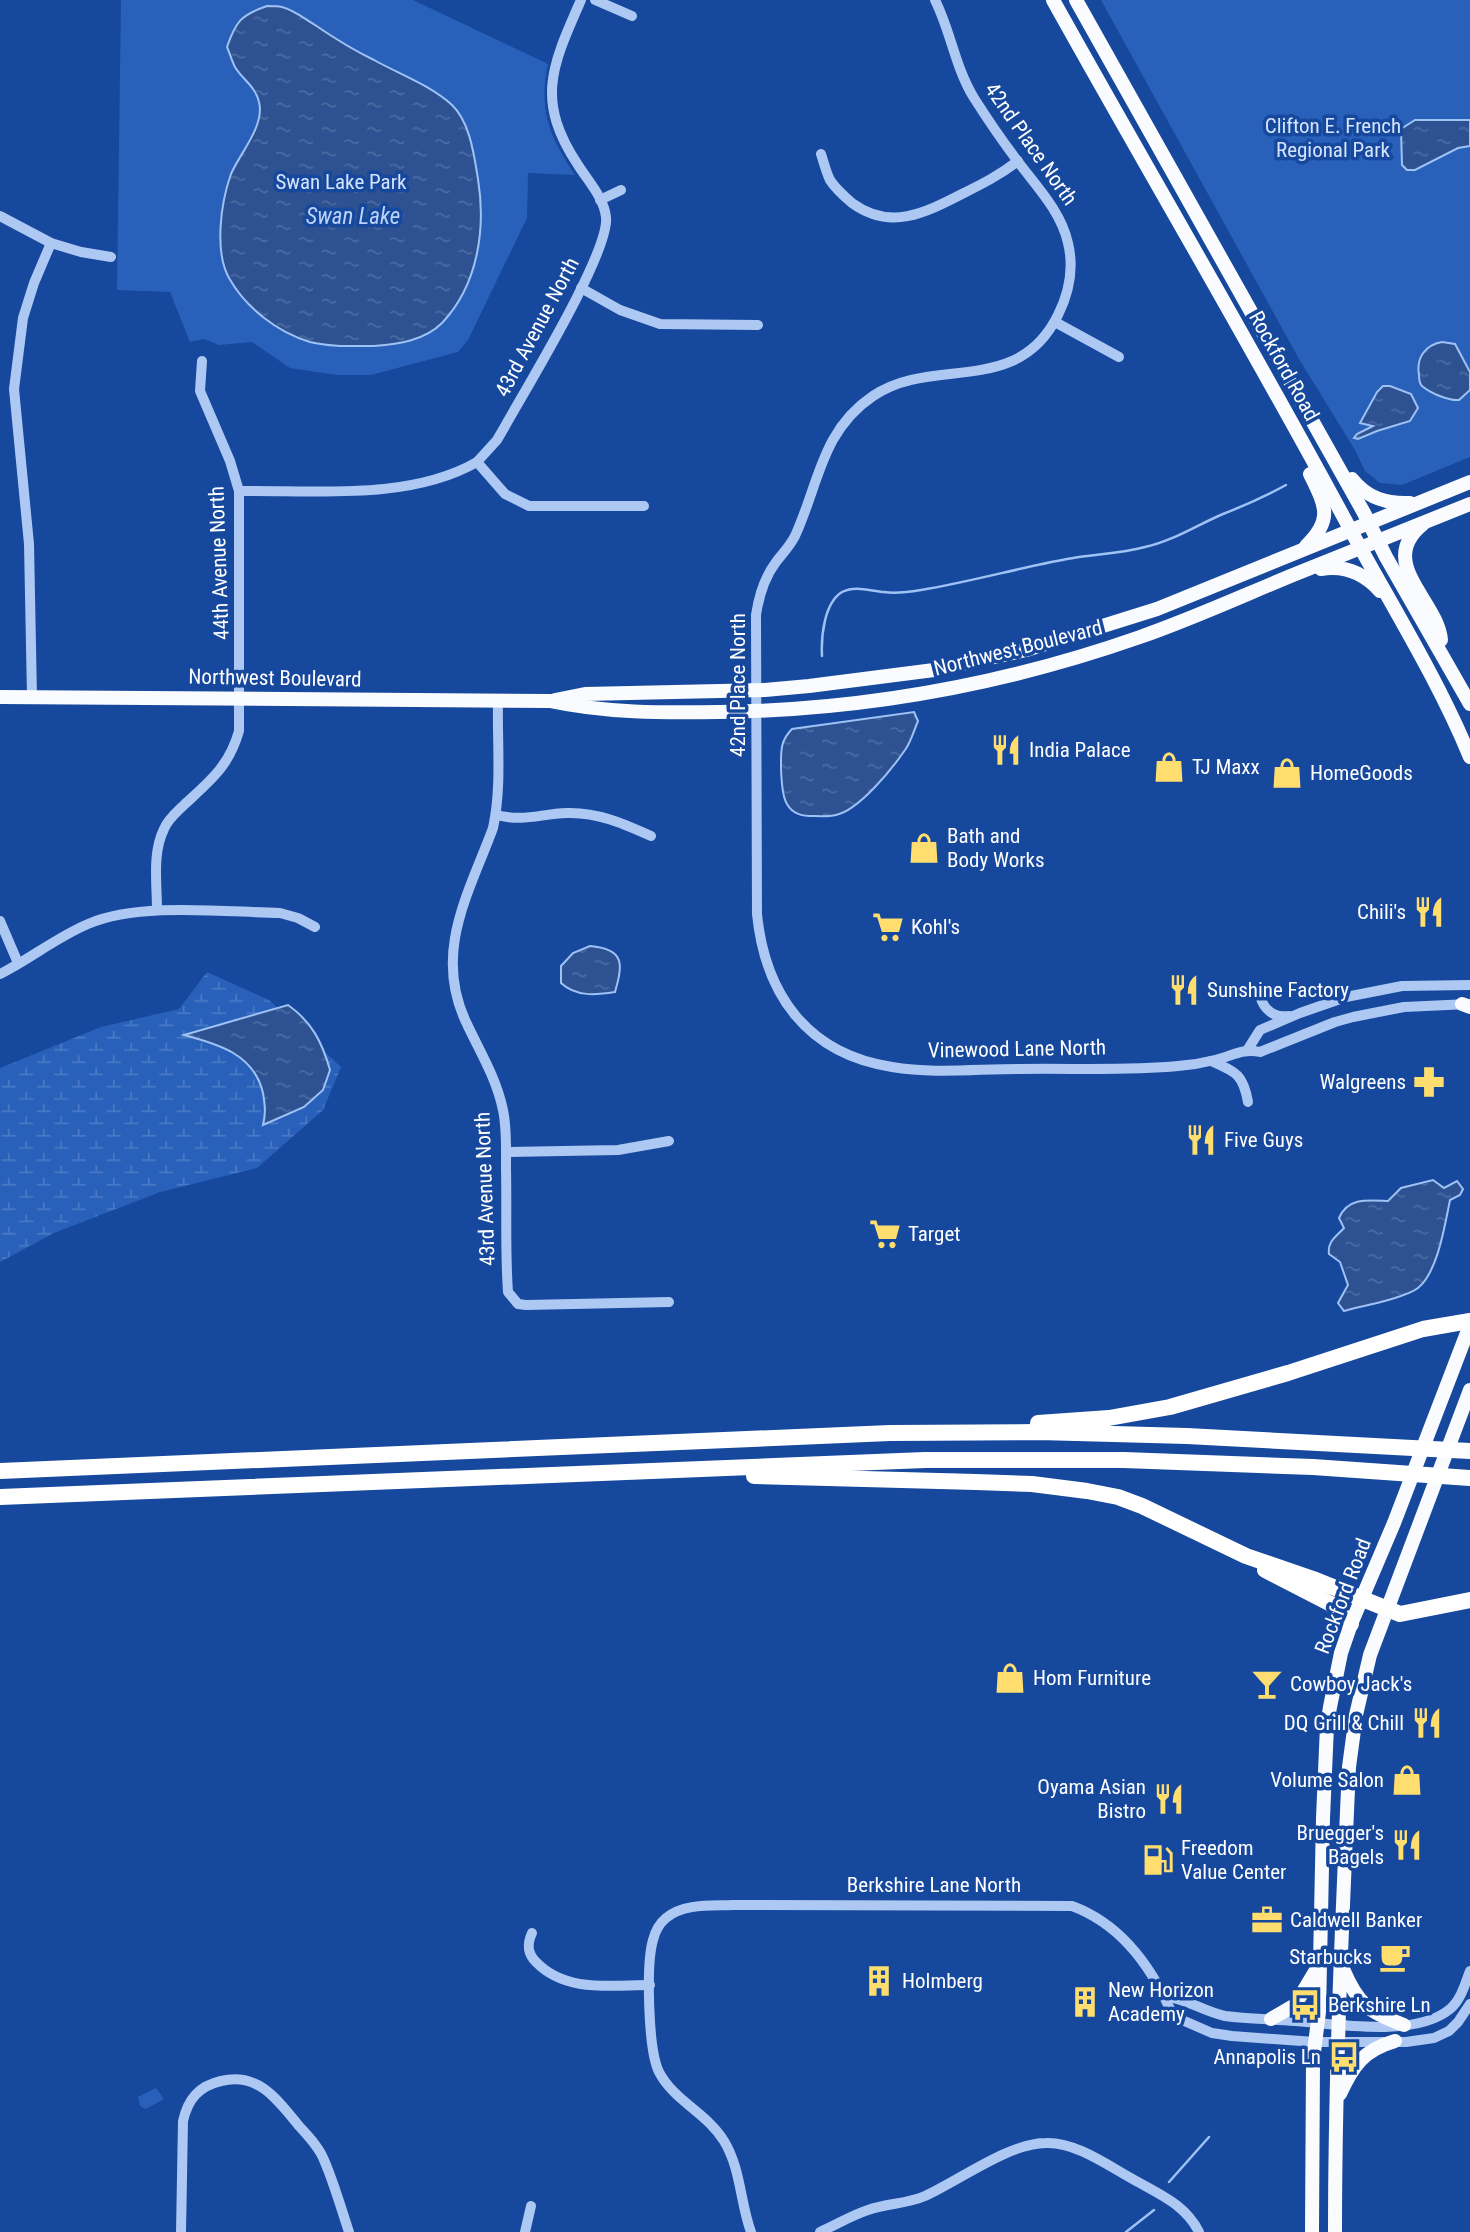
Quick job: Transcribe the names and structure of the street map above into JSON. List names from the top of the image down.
{
  "streets": {
    "main road": ["Rockford Road", "Northwest Boulevard"],
    "street": [
      "42nd Place North",
      "43rd Avenue North",
      "44th Avenue North",
      "Vinewood Lane North",
      "Berkshire Lane North"
    ]
  },
  "crossings": [
    ["42nd Place North", "Northwest Boulevard"],
    ["42nd Place North", "Vinewood Lane North"],
    ["43rd Avenue North", "Northwest Boulevard"],
    ["Rockford Road", "Northwest Boulevard"],
    ["Rockford Road", "Berkshire Lane North"],
    ["44th Avenue North", "Northwest Boulevard"]
  ],
  "water": ["Swan Lake"],
  "parks": ["Clifton E. French Regional Park", "Swan Lake Park"],
  "places": {
    "restaurant": [
      "India Palace",
      "Chili's",
      "Sunshine Factory",
      "Five Guys",
      "DQ Grill & Chill",
      "Oyama Asian Bistro",
      "Bruegger's Bagels"
    ],
    "shop": [
      "TJ Maxx",
      "HomeGoods",
      "Bath and Body Works",
      "Hom Furniture",
      "Volume Salon"
    ],
    "supermarket": ["Kohl's", "Target"],
    "pharmacy": ["Walgreens"],
    "bar": ["Cowboy Jack's"],
    "fuel station": ["Freedom Value Center"],
    "office": ["Caldwell Banker"],
    "cafe": ["Starbucks"],
    "building": ["Holmberg", "New Horizon Academy"],
    "bus stop": ["Berkshire Ln", "Annapolis Ln"]
  }
}
